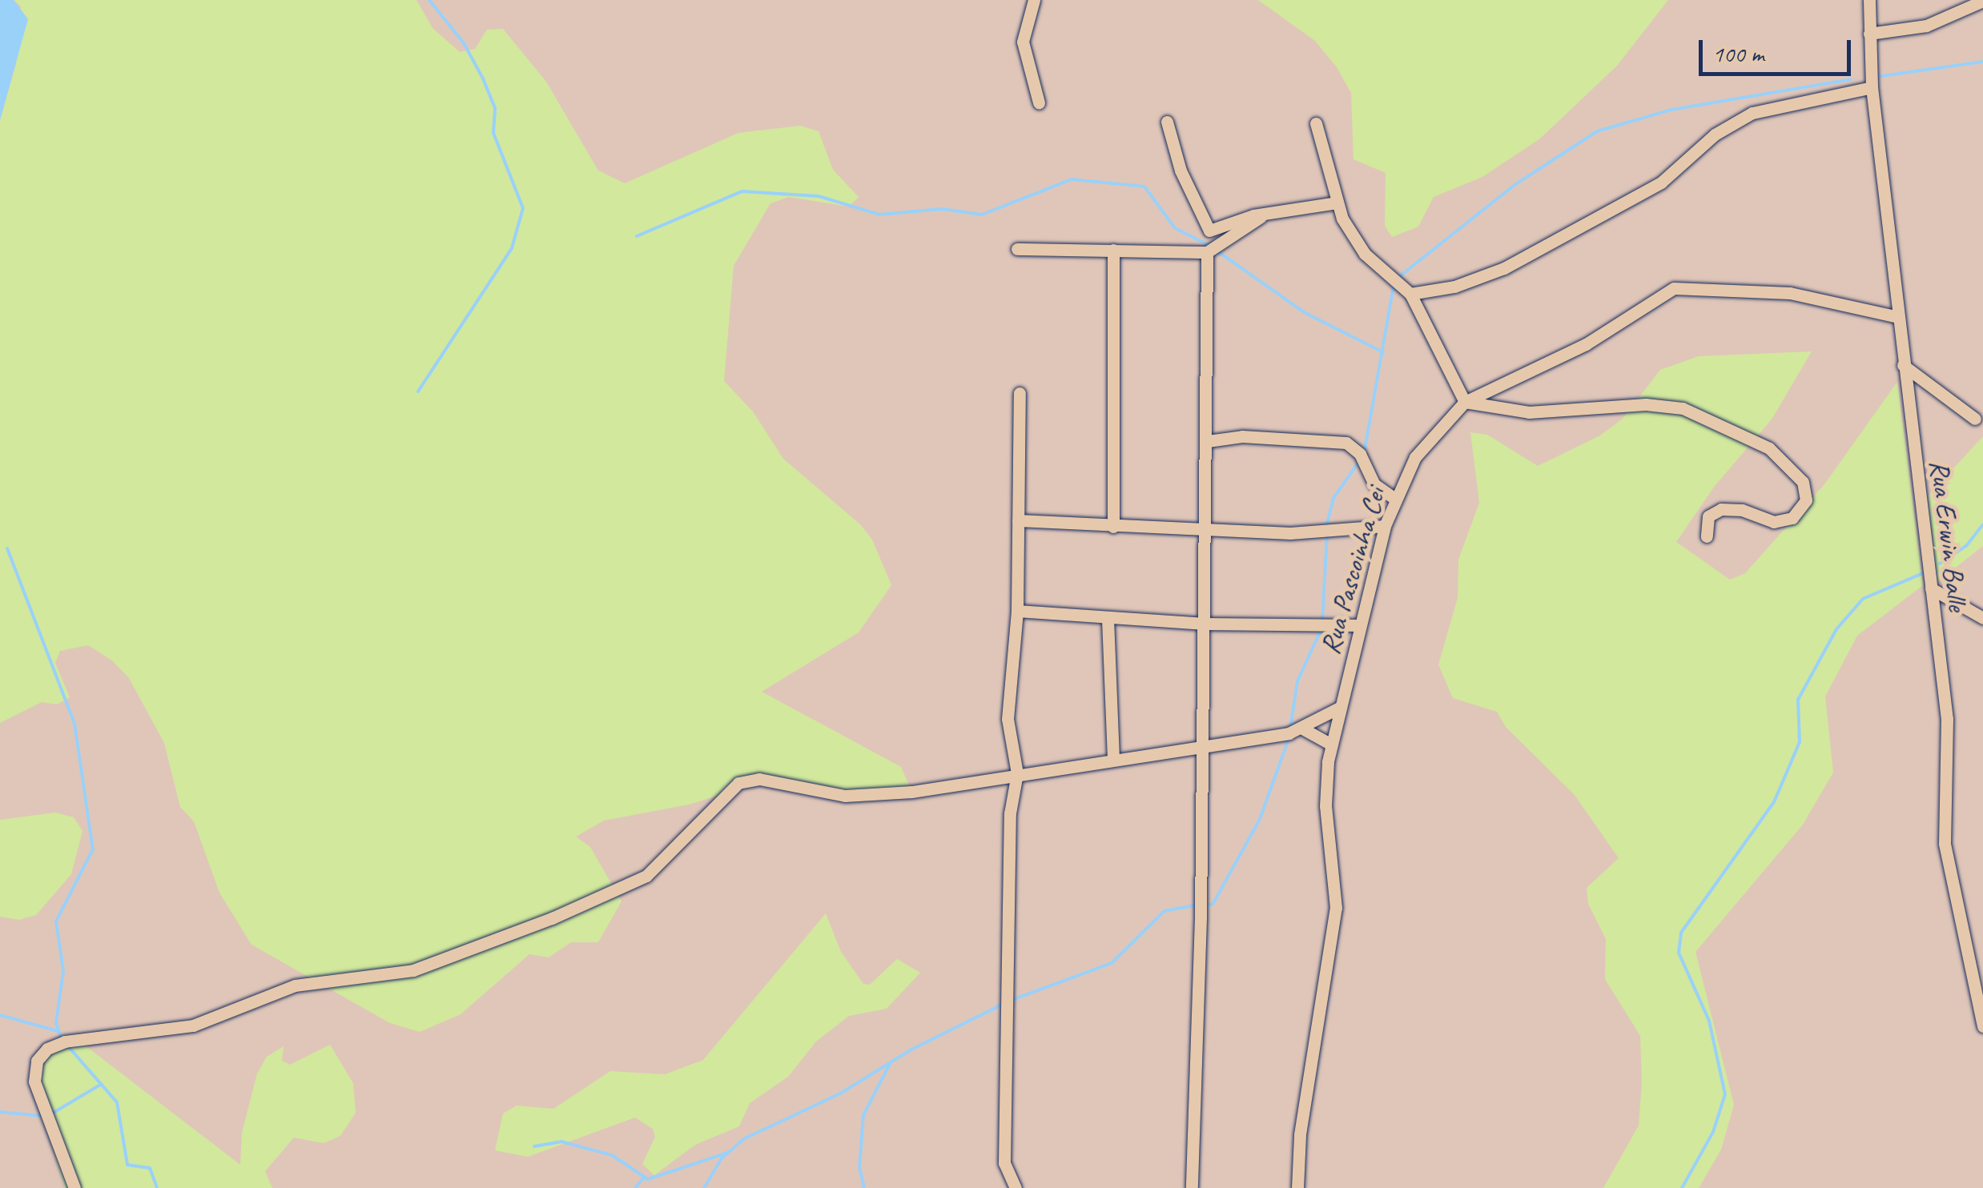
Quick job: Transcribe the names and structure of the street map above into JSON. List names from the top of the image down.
{
  "streets": {
    "street": ["Rua Erwin Balle", "Rua Pascoinha Cei"]
  },
  "crossings": [
    ["Rua Erwin Balle", "Rua Pascoinha Cei"]
  ],
  "scale_bar": "100 m"
}
